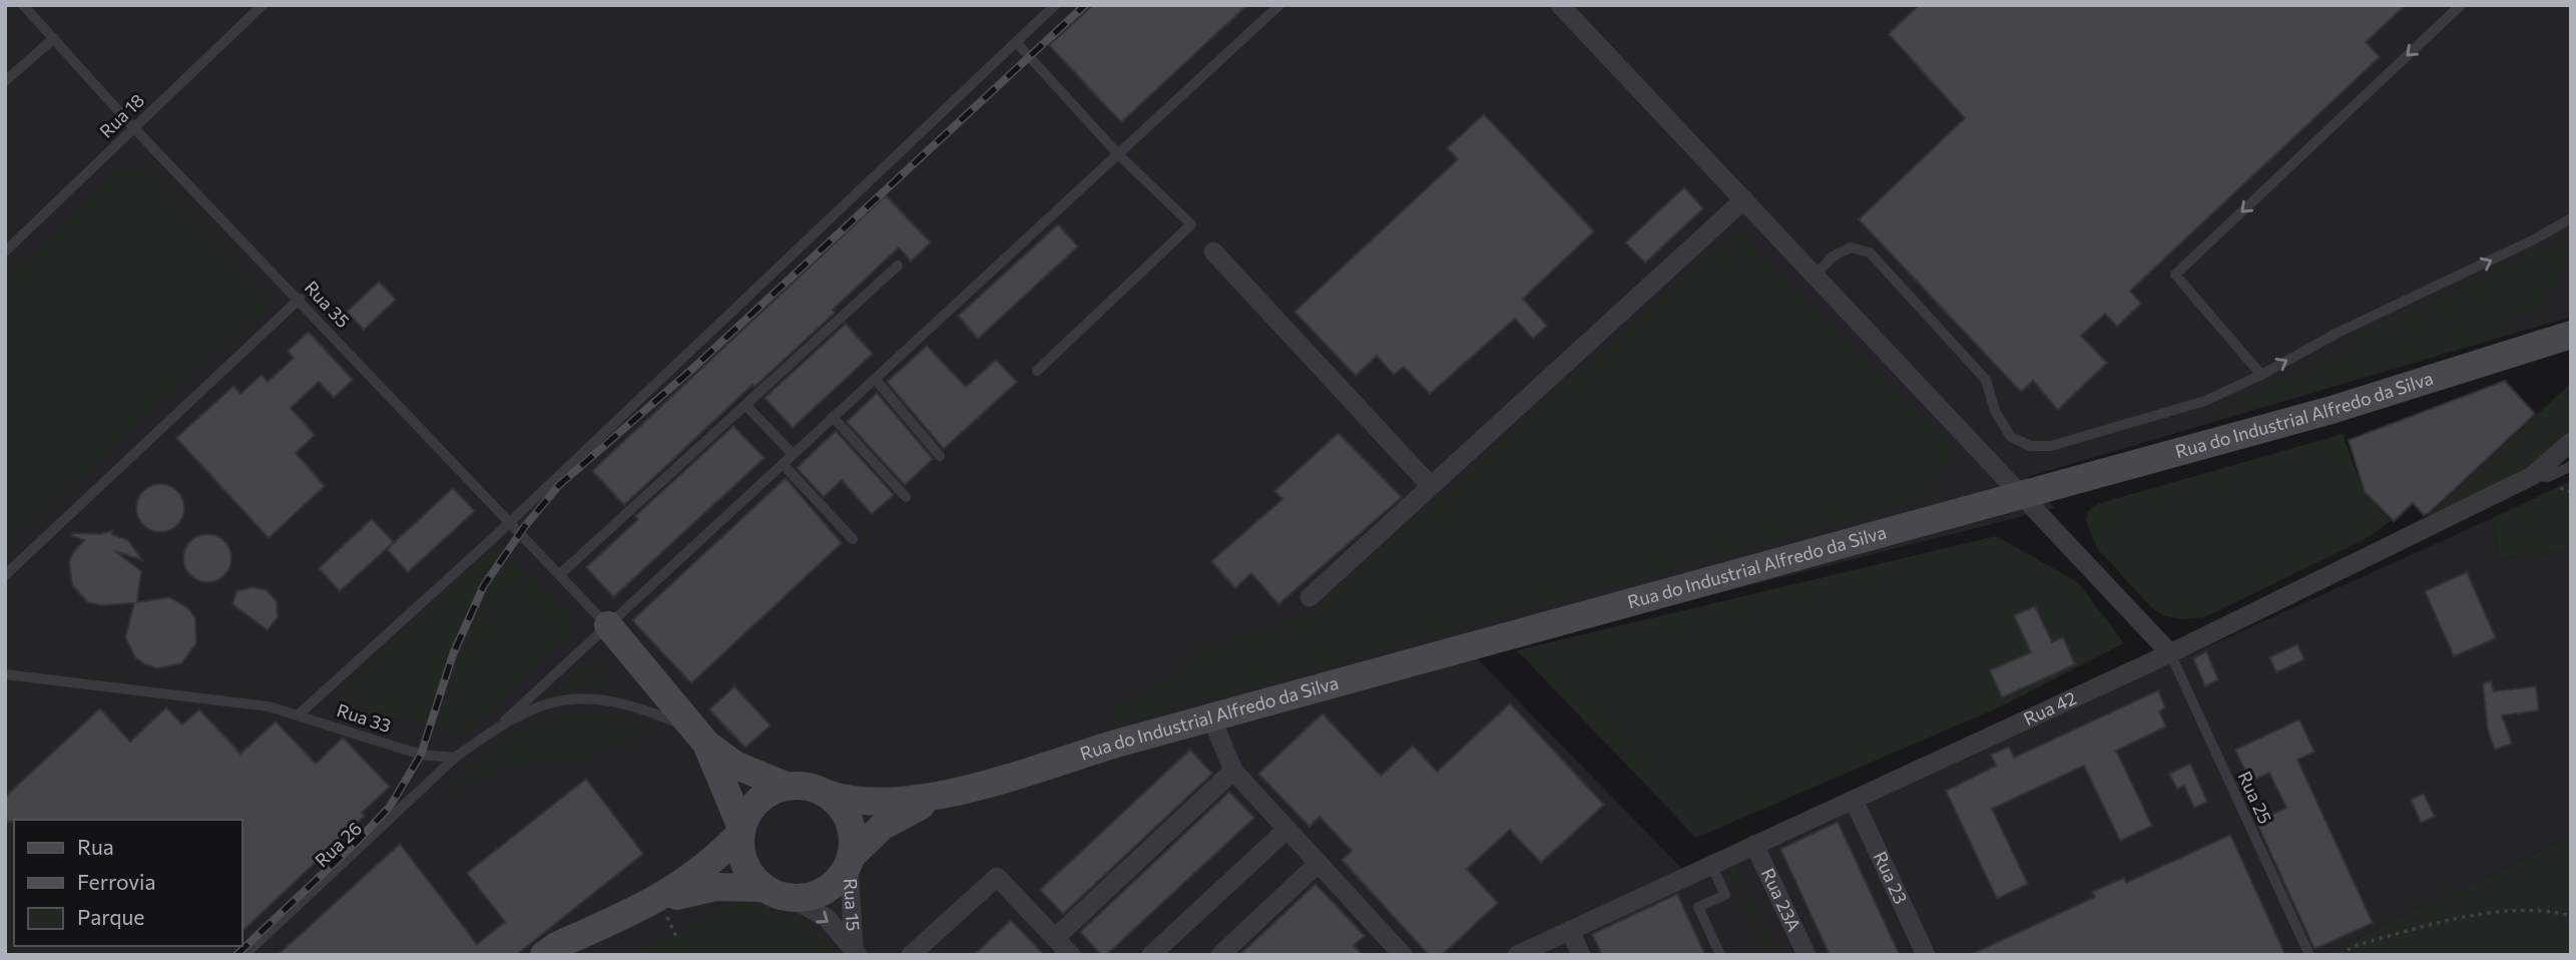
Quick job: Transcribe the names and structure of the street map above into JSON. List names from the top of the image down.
{
  "streets": {
    "street": [
      "Rua do Industrial Alfredo da Silva",
      "Rua 42",
      "Rua 23",
      "Rua 23A",
      "Rua 15"
    ],
    "lane": [
      "Rua 18",
      "Rua 35",
      "Rua 33",
      "Rua 25",
      "Rua 26"
    ]
  },
  "crossings": [
    ["Rua 18", "Rua 35"],
    ["Rua do Industrial Alfredo da Silva", "Rua 15"],
    ["Rua 42", "Rua 25"],
    ["Rua 42", "Rua 23"],
    ["Rua 42", "Rua 23A"],
    ["Rua 33", "Rua 26"]
  ],
  "one_way": ["Rua 15"],
  "legend": ["Rua", "Ferrovia", "Parque"]
}
